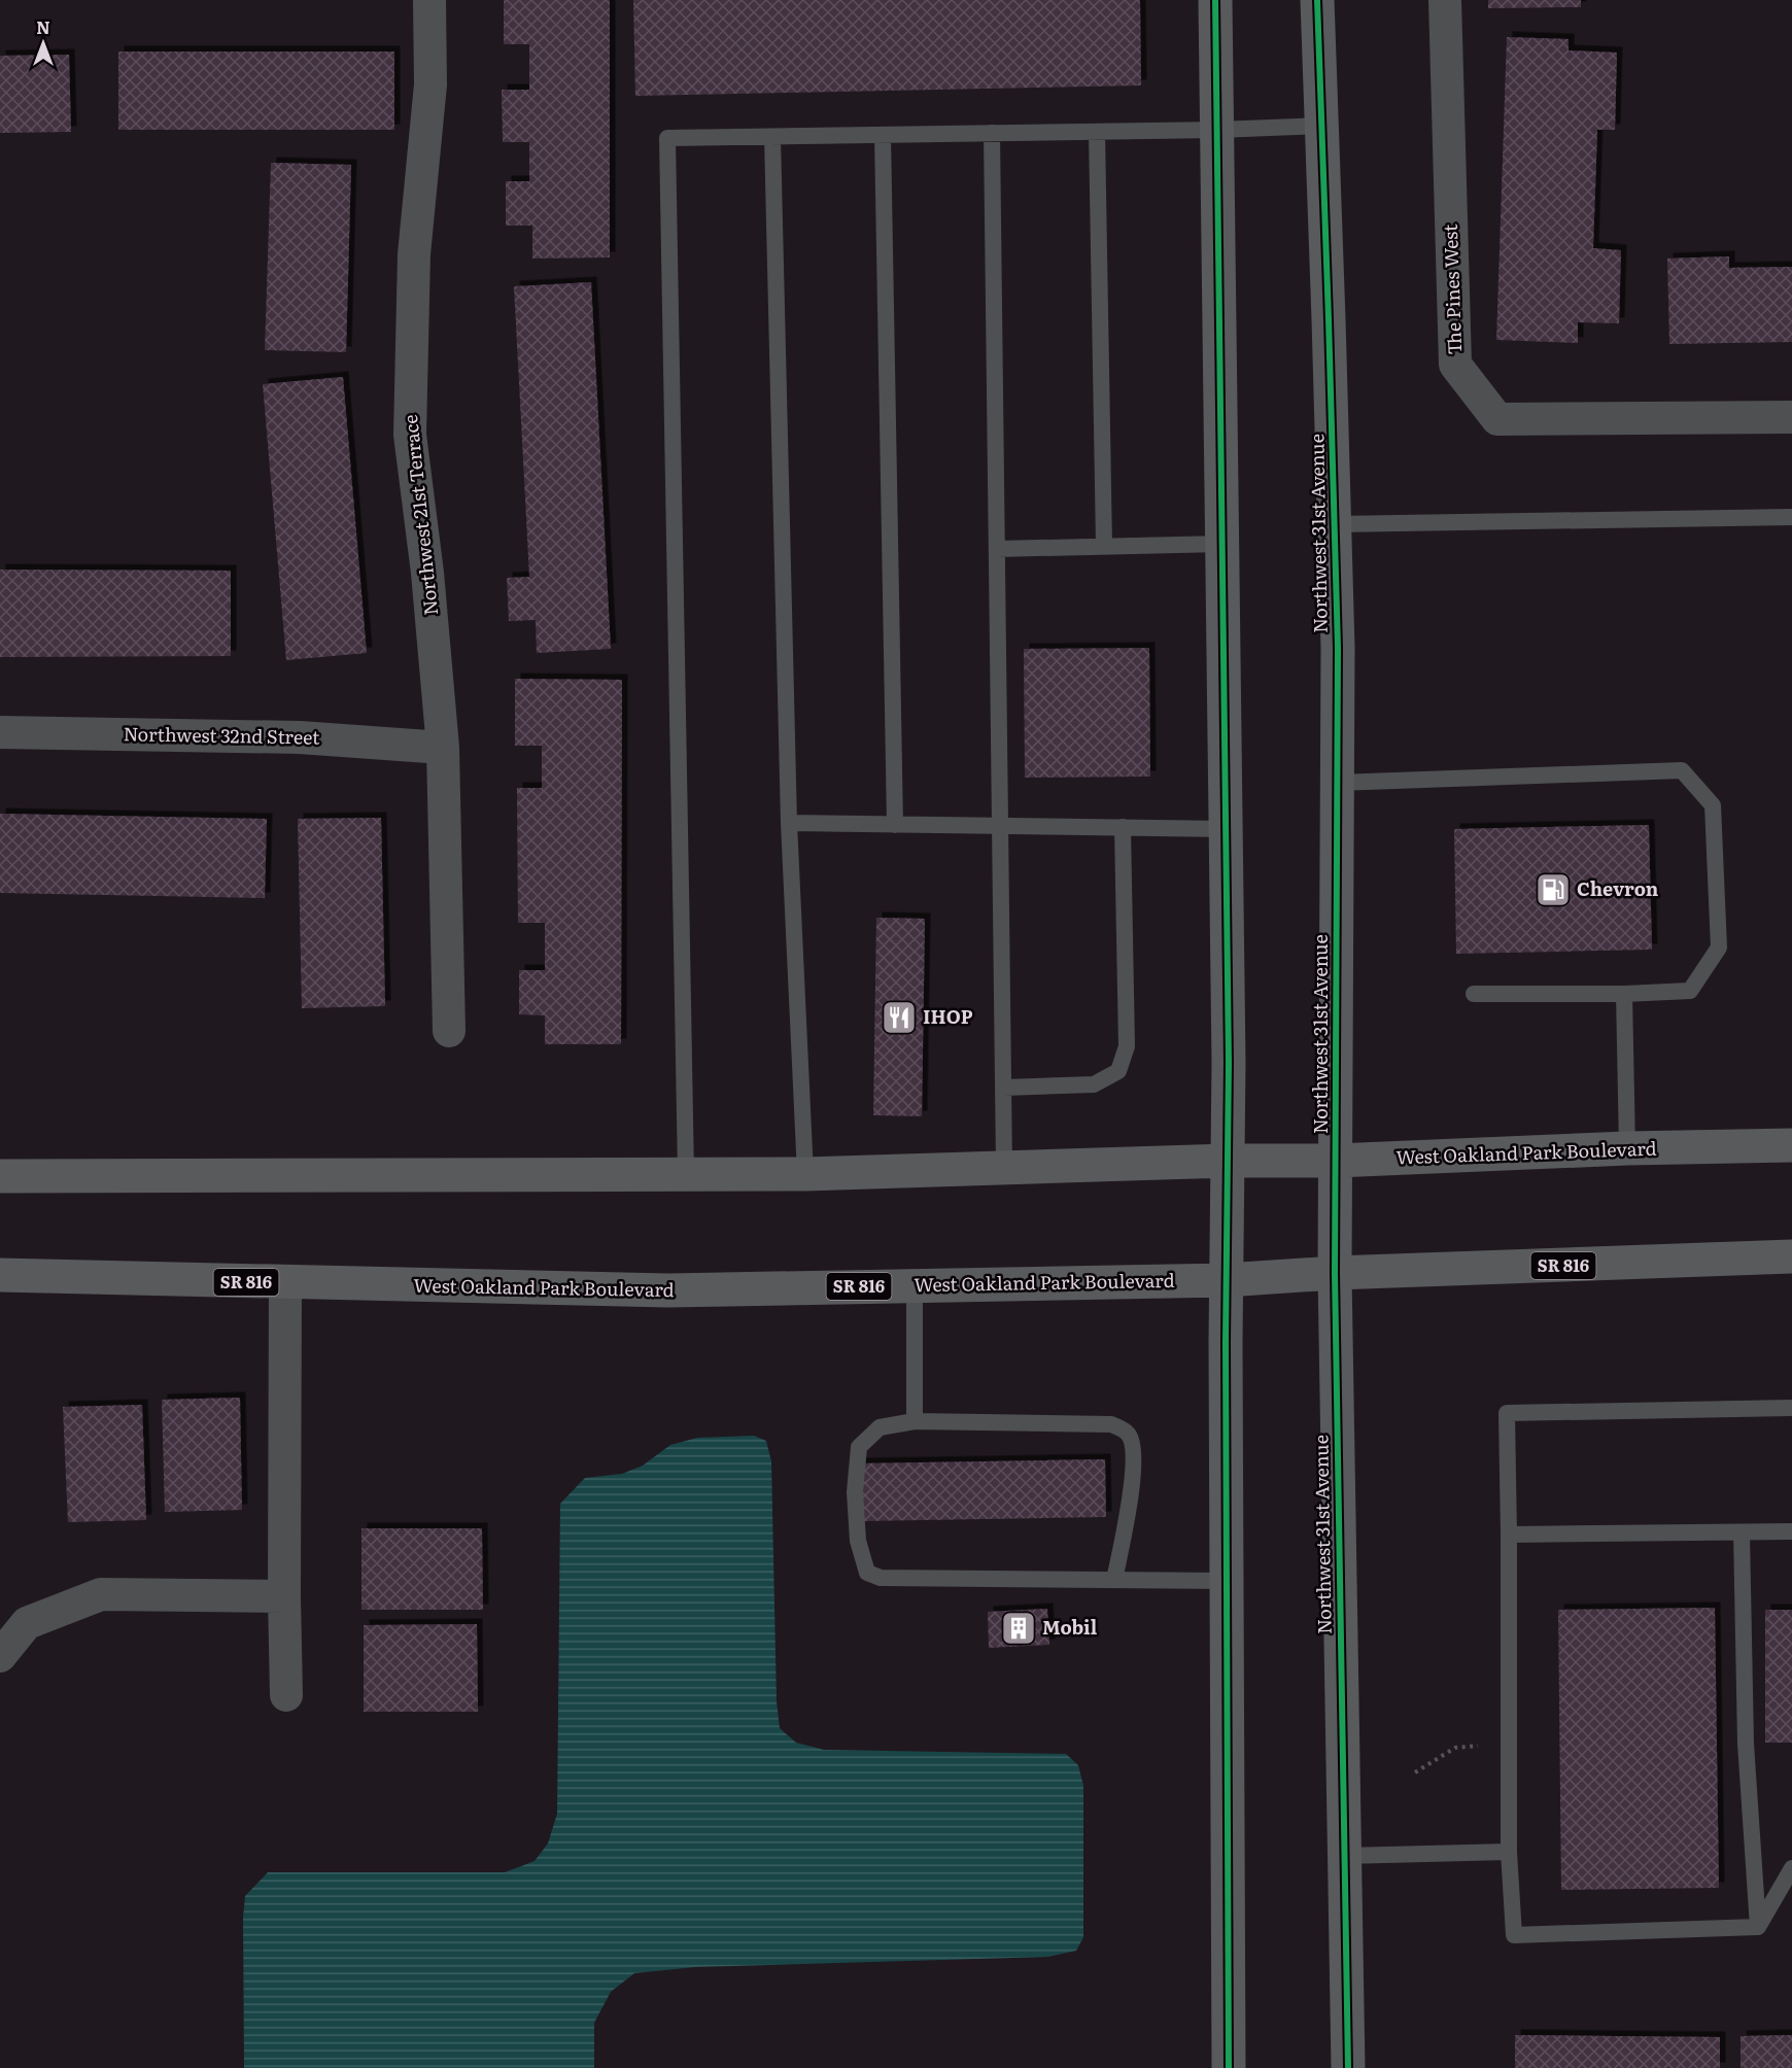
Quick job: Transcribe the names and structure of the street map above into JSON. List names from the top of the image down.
{
  "streets": {
    "main road": ["Northwest 31st Avenue", "West Oakland Park Boulevard", "SR 816"],
    "street": ["The Pines West", "Northwest 21st Terrace", "Northwest 32nd Street"]
  },
  "crossings": [
    ["Northwest 21st Terrace", "Northwest 32nd Street"],
    ["Northwest 31st Avenue", "West Oakland Park Boulevard"]
  ],
  "places": {
    "fuel station": ["Chevron"],
    "restaurant": ["IHOP"],
    "building": ["Mobil"]
  },
  "north": "top"
}
